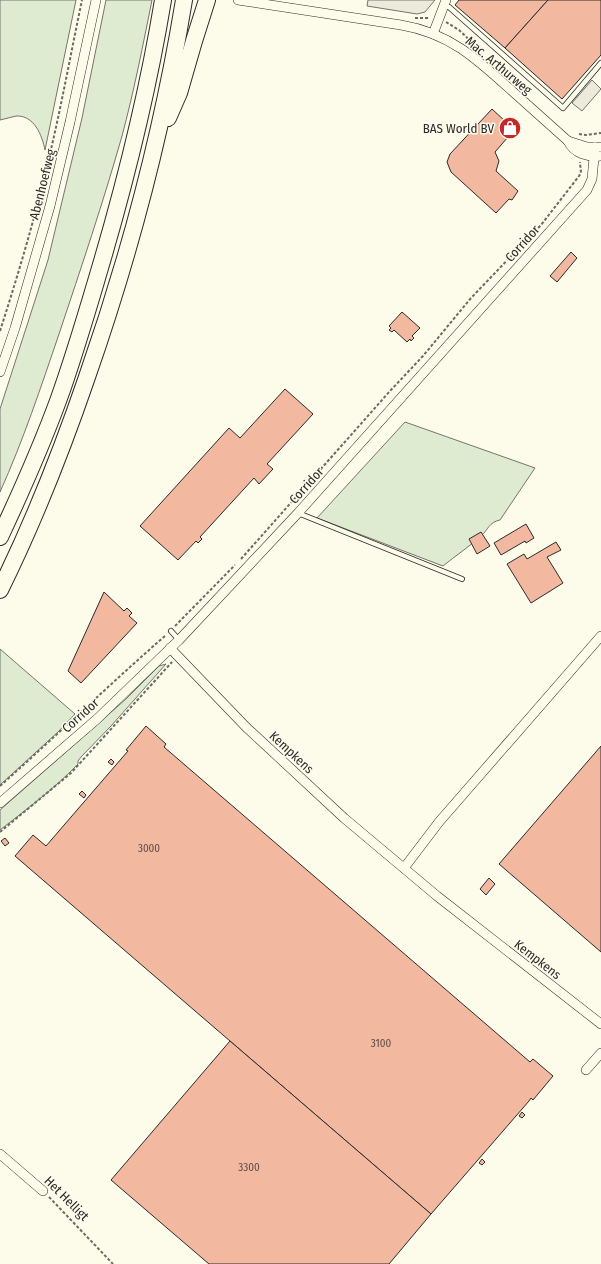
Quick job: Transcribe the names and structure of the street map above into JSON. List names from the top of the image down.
{
  "streets": {
    "street": [
      "Mac. Arthurweg",
      "Abenhoefweg",
      "Corridor",
      "Kempkens",
      "Het Helligt"
    ]
  },
  "crossings": [
    ["Mac. Arthurweg", "Corridor"],
    ["Corridor", "Kempkens"]
  ],
  "places": {
    "shop": ["BAS World BV"]
  },
  "house_numbers": ["3000", "3100", "3300"]
}
